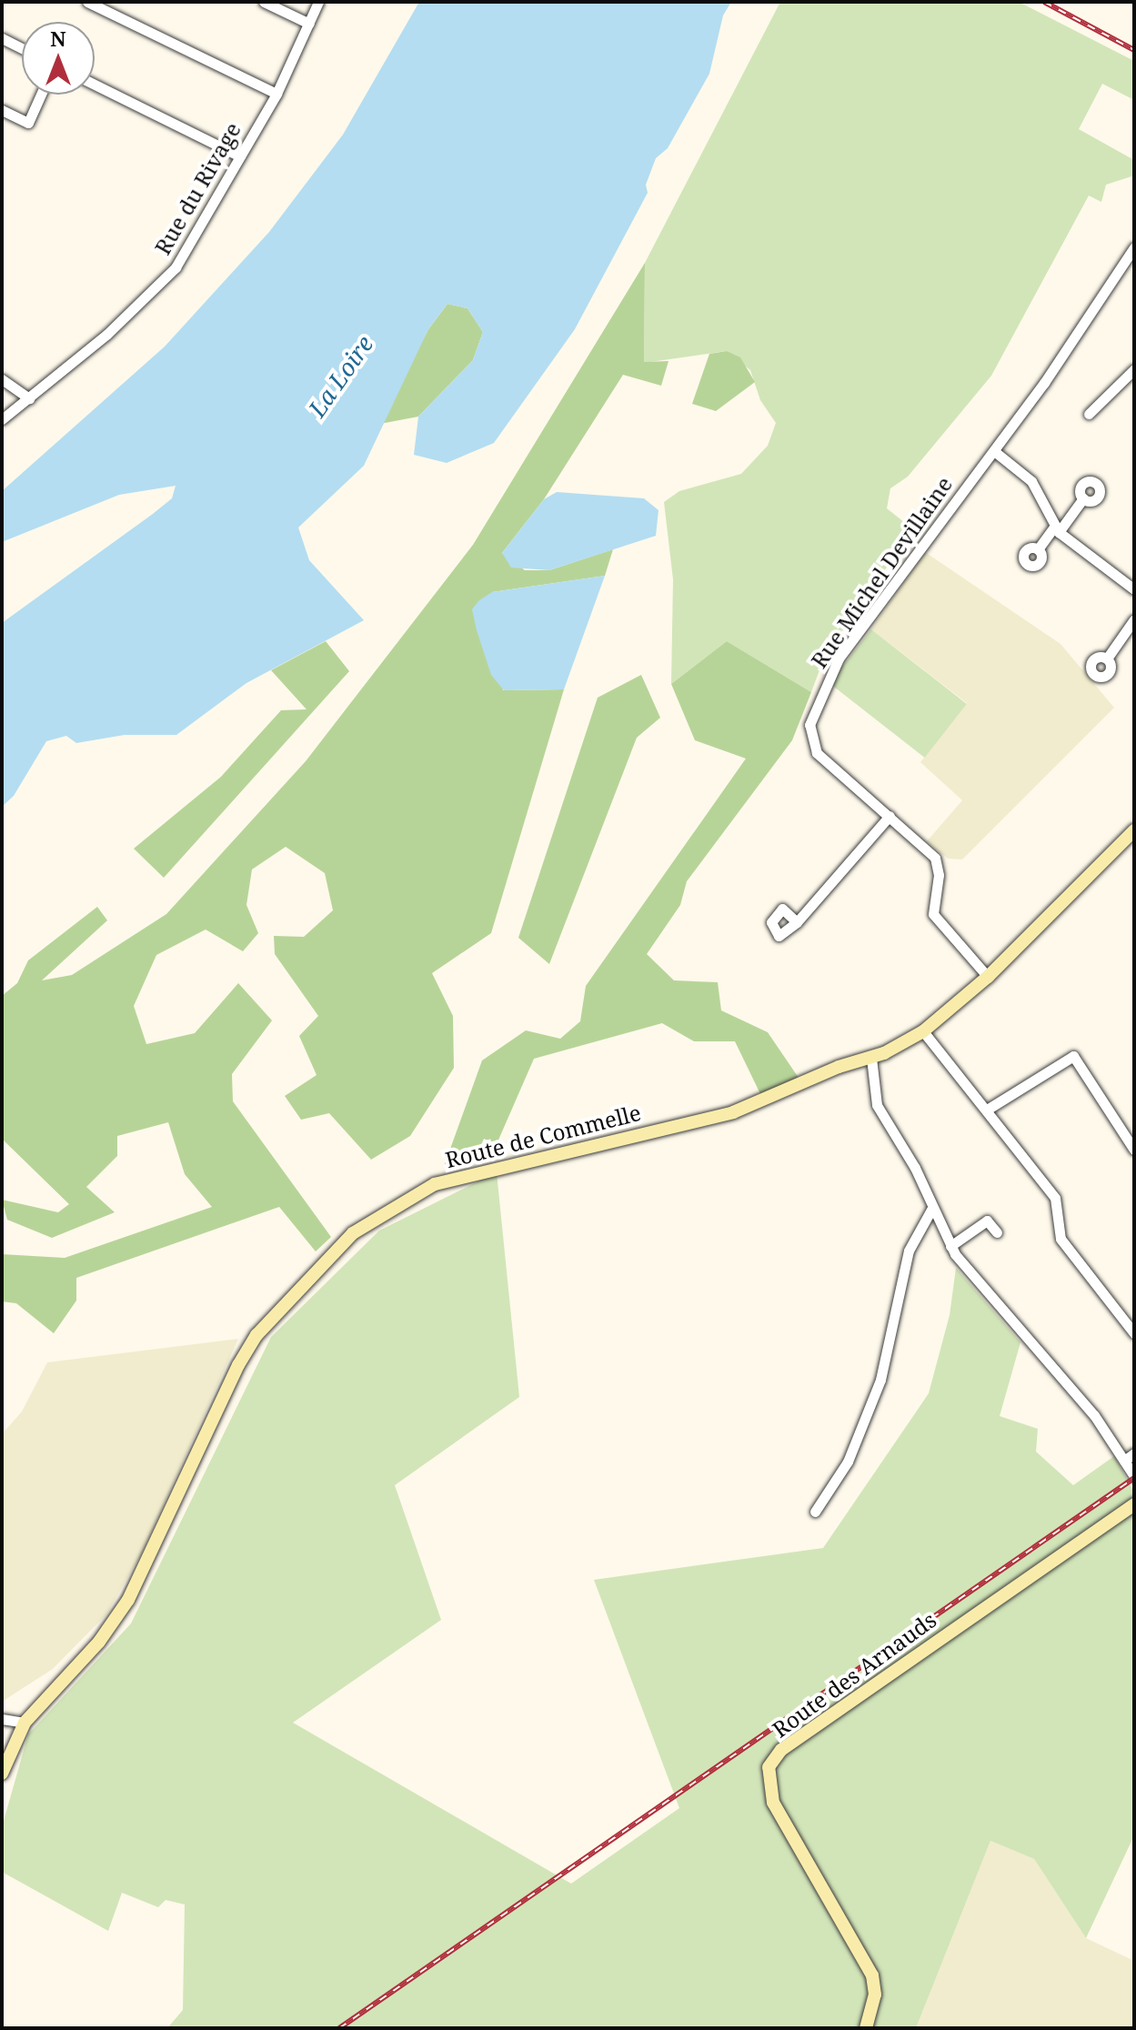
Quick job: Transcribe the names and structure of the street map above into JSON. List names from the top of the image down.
{
  "streets": {
    "street": [
      "Rue du Rivage",
      "Rue Michel Devillaine",
      "Route de Commelle",
      "Route des Arnauds"
    ]
  },
  "crossings": [
    ["Rue Michel Devillaine", "Route de Commelle"]
  ],
  "water": ["La Loire"],
  "north": "top"
}
